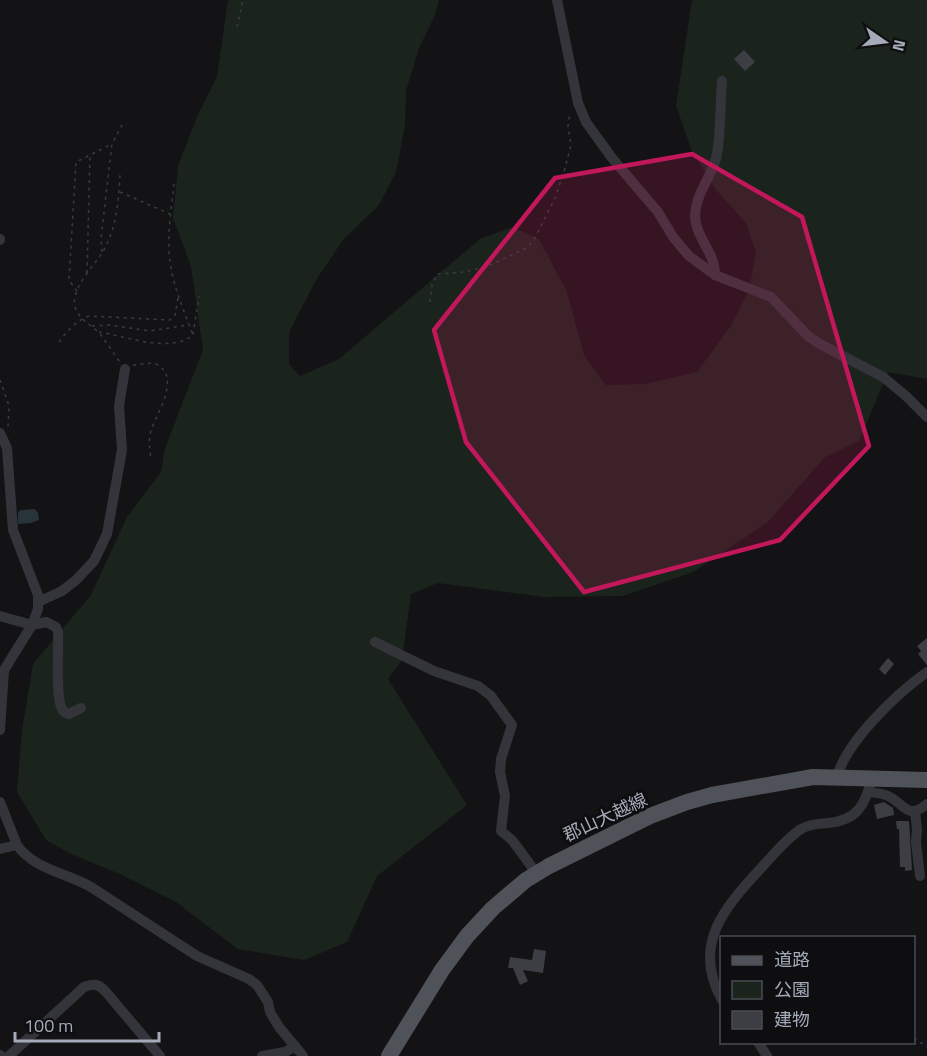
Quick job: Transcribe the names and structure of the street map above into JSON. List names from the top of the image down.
{
  "streets": {
    "main road": ["郡山大越線"]
  },
  "legend": ["道路", "公園", "建物"],
  "scale_bar": "100 m",
  "north": "right"
}
